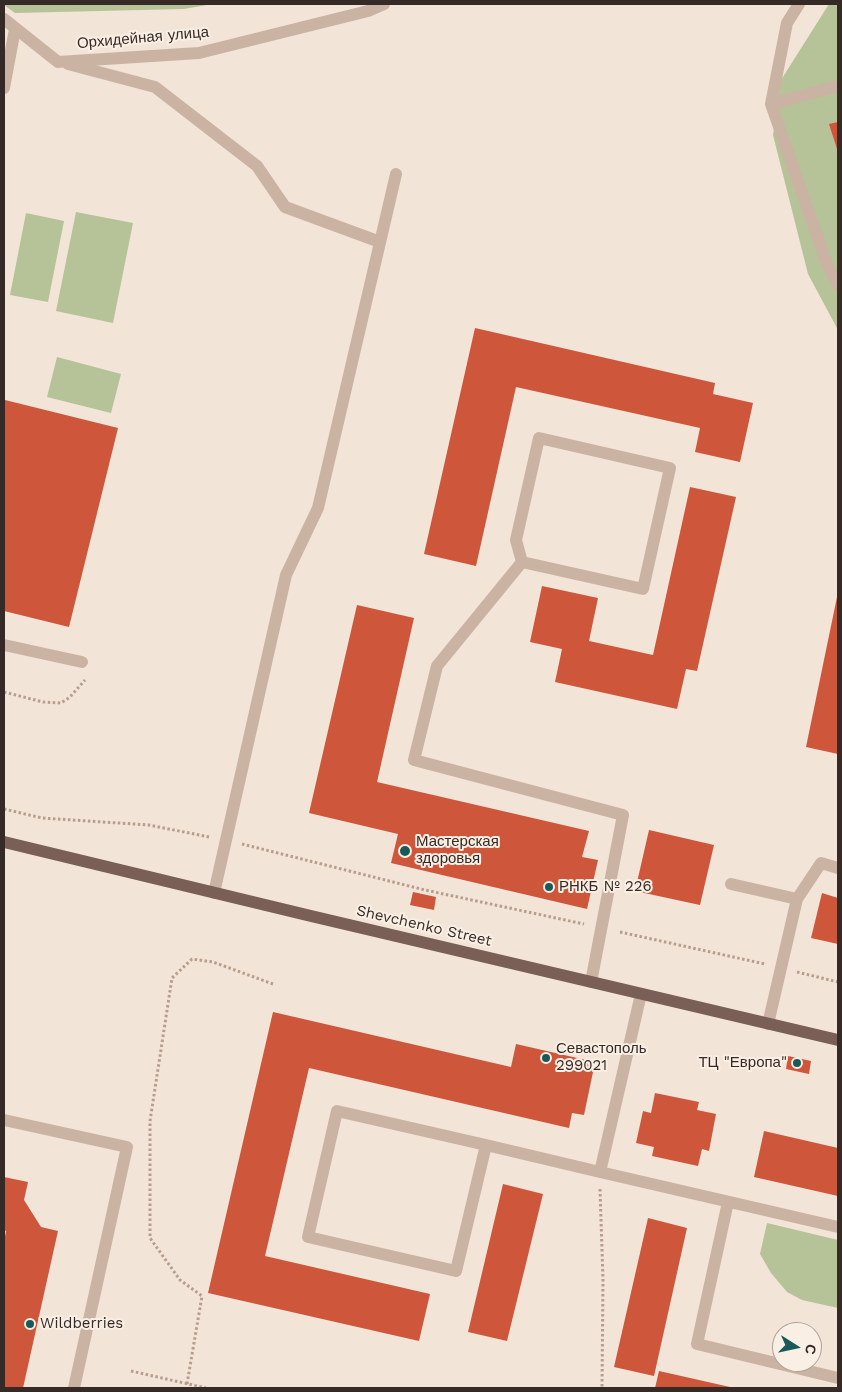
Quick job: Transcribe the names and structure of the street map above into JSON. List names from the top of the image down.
{
  "streets": {
    "main road": ["Shevchenko Street"],
    "street": ["Орхидейная улица"]
  },
  "places": [
    "Мастерская здоровья",
    "РНКБ № 226",
    "Севастополь 299021",
    "ТЦ \"Европа\"",
    "Wildberries"
  ],
  "north": "right"
}
